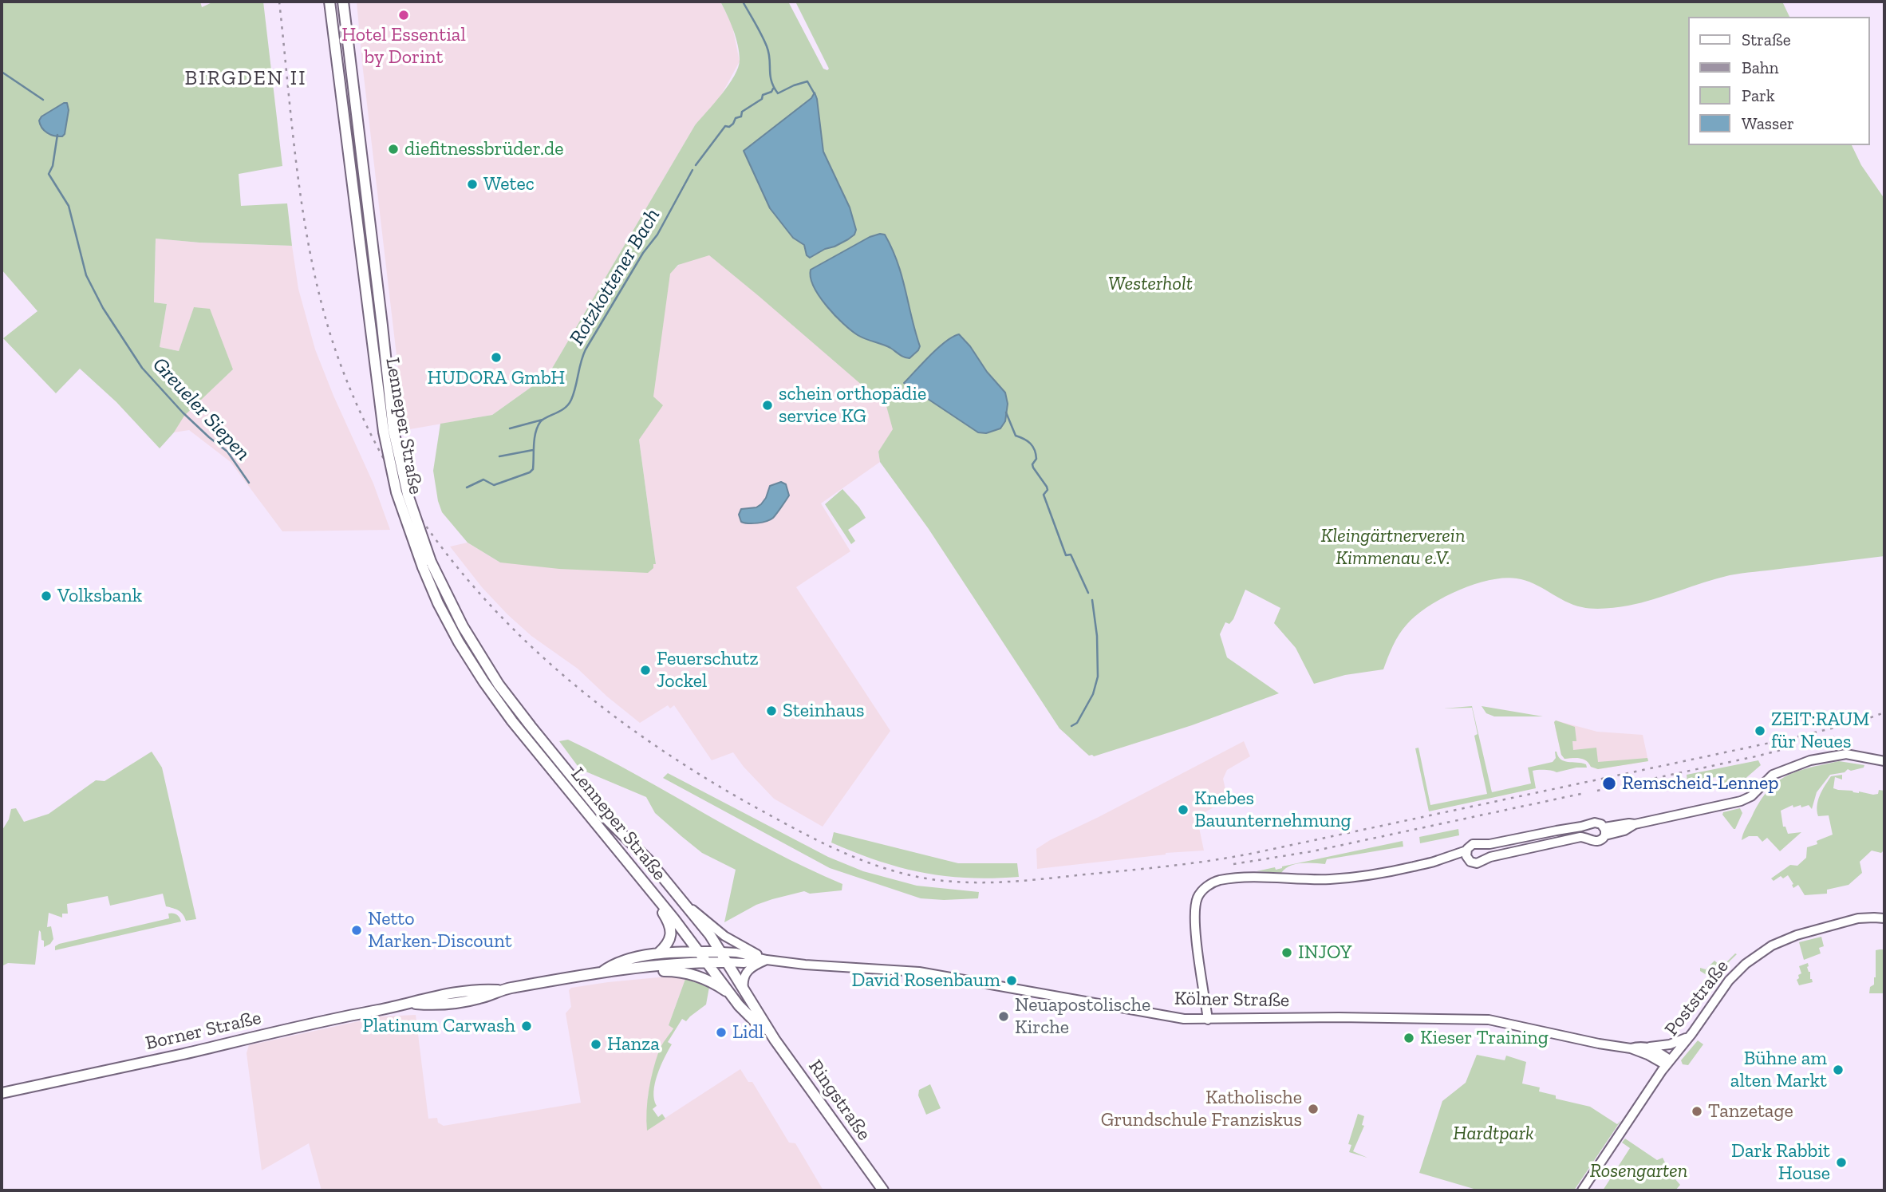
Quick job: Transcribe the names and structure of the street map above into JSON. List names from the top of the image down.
{
  "streets": {
    "main road": [
      "Lenneper Straße",
      "Kölner Straße",
      "Borner Straße",
      "Ringstraße"
    ],
    "street": ["Poststraße"]
  },
  "crossings": [
    ["Lenneper Straße", "Kölner Straße"],
    ["Lenneper Straße", "Borner Straße"],
    ["Lenneper Straße", "Ringstraße"],
    ["Poststraße", "Kölner Straße"],
    ["Kölner Straße", "Borner Straße"],
    ["Kölner Straße", "Ringstraße"],
    ["Borner Straße", "Ringstraße"]
  ],
  "districts": ["BIRGDEN II"],
  "water": ["Rotzkottener Bach", "Greueler Siepen"],
  "parks": [
    "Westerholt",
    "Kleingärtnerverein Kimmenau e.V.",
    "Hardtpark",
    "Rosengarten"
  ],
  "places": [
    "Hotel Essential by Dorint",
    "diefitnessbrüder.de",
    "Wetec",
    "HUDORA GmbH",
    "schein orthopädie service KG",
    "Volksbank",
    "Feuerschutz Jockel",
    "Steinhaus",
    "ZEIT:RAUM für Neues",
    "Remscheid-Lennep",
    "Knebes Bauunternehmung",
    "Netto Marken-Discount",
    "INJOY",
    "David Rosenbaum",
    "Neuapostolische Kirche",
    "Platinum Carwash",
    "Lidl",
    "Kieser Training",
    "Hanza",
    "Bühne am alten Markt",
    "Katholische Grundschule Franziskus",
    "Tanzetage",
    "Dark Rabbit House"
  ],
  "legend": [
    "Straße",
    "Bahn",
    "Park",
    "Wasser"
  ]
}
